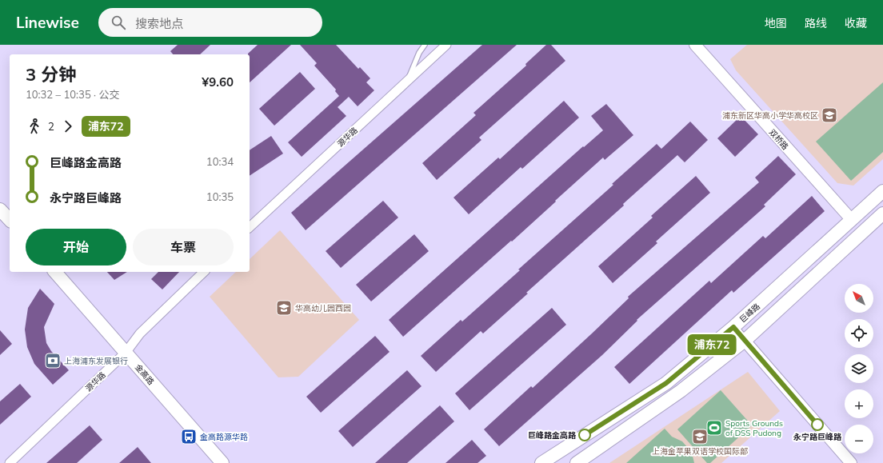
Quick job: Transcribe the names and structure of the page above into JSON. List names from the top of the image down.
{
  "streets": {
    "main road": ["巨峰路", "金高路"],
    "street": ["源华路", "双桥路"]
  },
  "crossings": [
    ["源华路", "金高路"],
    ["双桥路", "巨峰路"]
  ],
  "places": {
    "school or university": ["浦东新区华高小学华高校区", "华高幼儿园西园", "上海金苹果双语学校国际部"],
    "bank": ["上海浦东发展银行"],
    "other": ["永宁路巨峰路", "巨峰路金高路"],
    "sports": ["Sports Grounds of DSS Pudong"],
    "bus stop": ["金高路源华路"]
  },
  "lines": ["bus line 浦东72"],
  "north": "top left",
  "page": {
    "header": "Linewise",
    "search": "搜索地点",
    "nav": ["地图", "路线", "收藏"],
    "on_map": "浦东72",
    "heading": ["3 分钟", "10:32 – 10:35 · 公交", "¥9.60"],
    "legs": ["2", "浦东72"],
    "list": [
      {
        "name": "巨峰路金高路",
        "value": "10:34"
      },
      {
        "name": "永宁路巨峰路",
        "value": "10:35"
      }
    ],
    "buttons": ["开始", "车票"],
    "map_buttons": ["+", "−"]
  }
}
